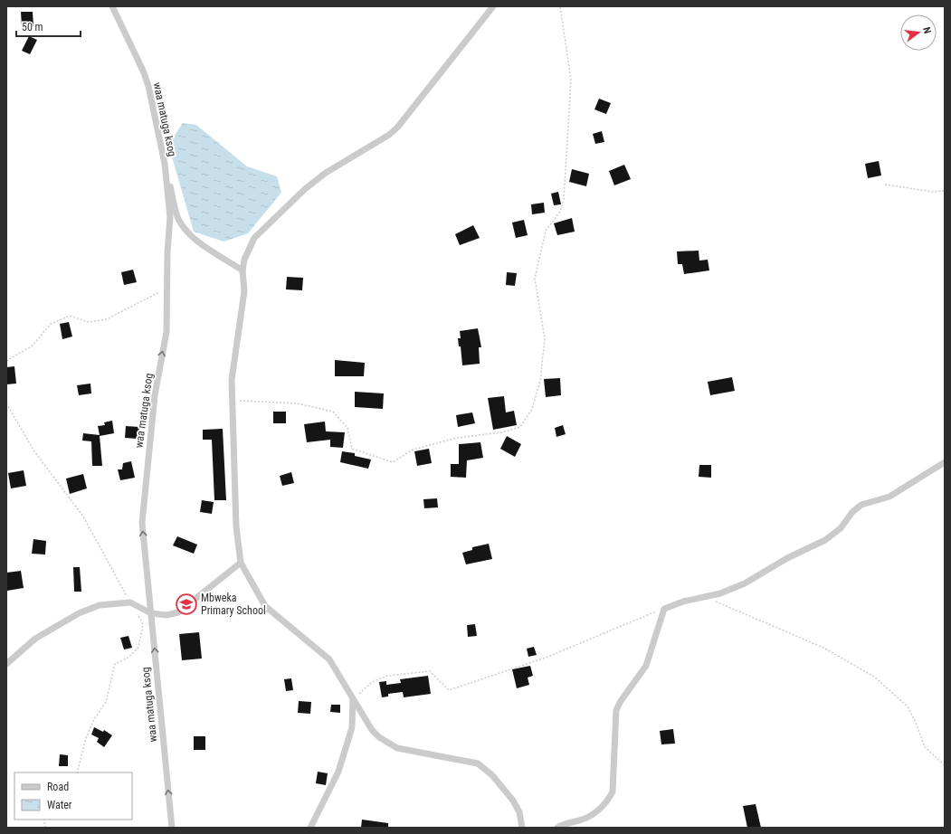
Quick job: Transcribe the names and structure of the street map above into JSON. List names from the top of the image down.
{
  "streets": {
    "street": ["waa matuga ksog"]
  },
  "one_way": ["waa matuga ksog"],
  "places": {
    "school or university": ["Mbweka Primary School"]
  },
  "legend": ["Road", "Water"],
  "scale_bar": "50 m",
  "north": "right"
}
